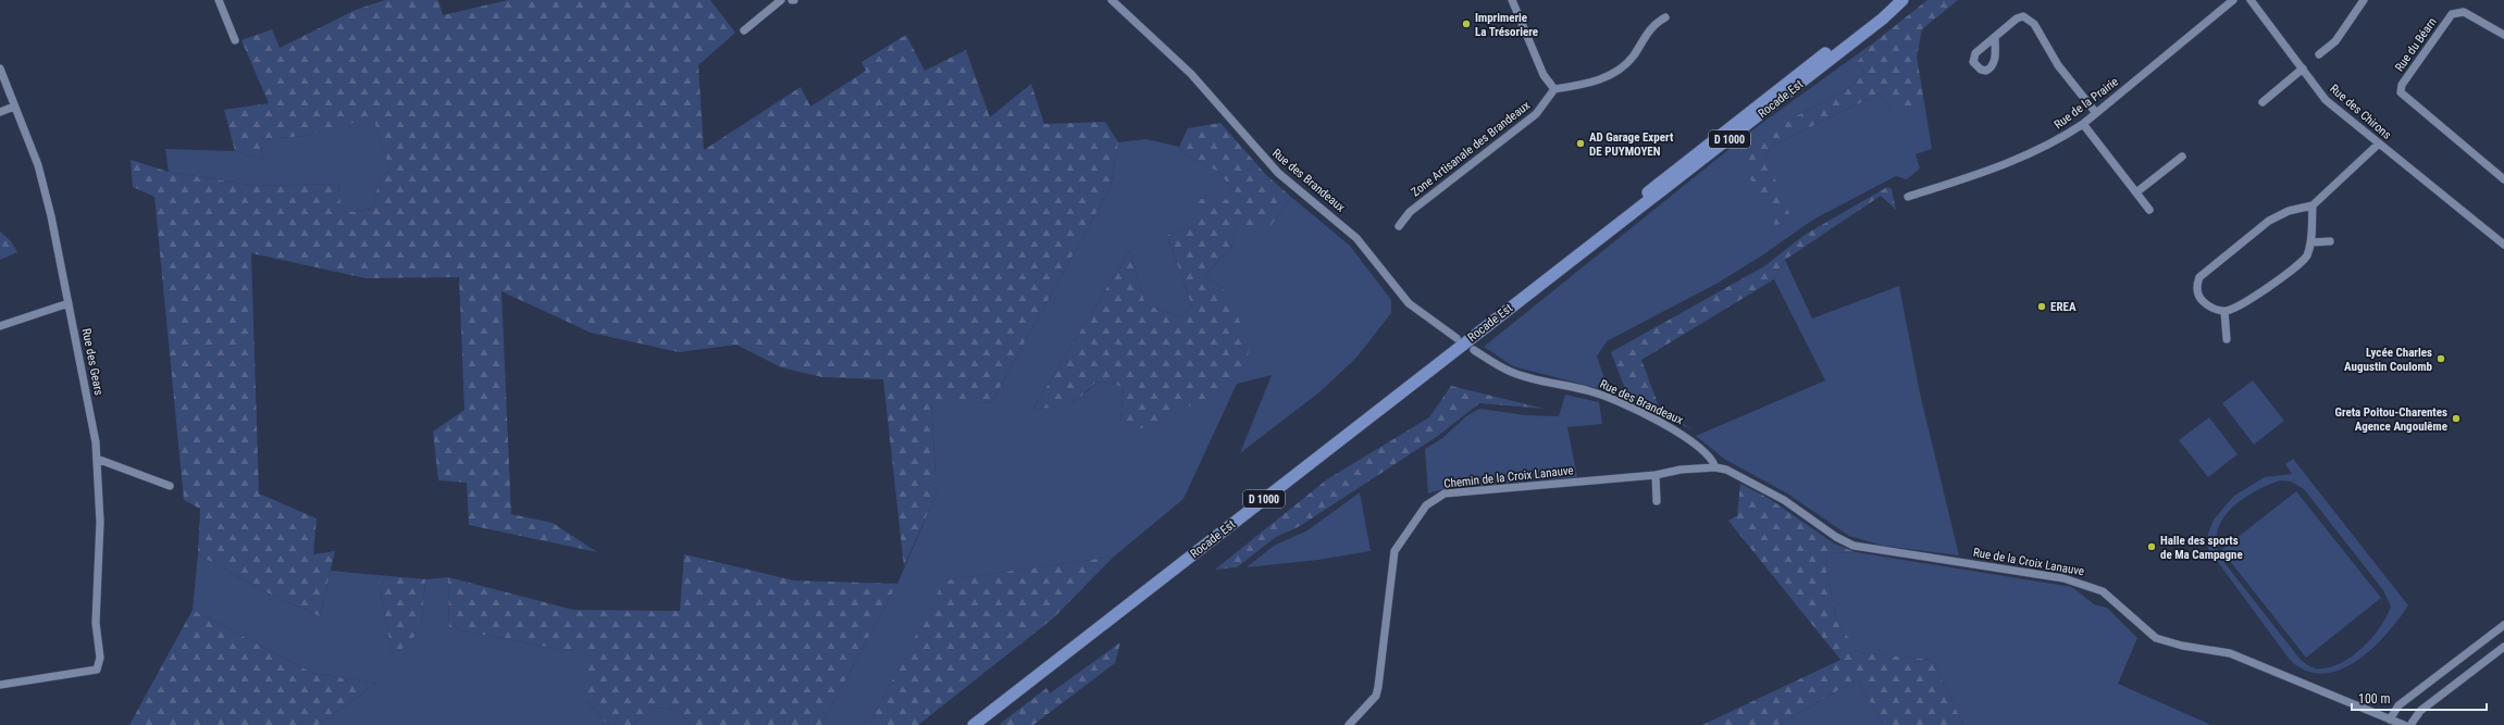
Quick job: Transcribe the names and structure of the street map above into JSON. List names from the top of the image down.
{
  "streets": {
    "main road": ["Rocade Est", "D 1000"],
    "street": [
      "Rue du Béarn",
      "Rue de la Prairie",
      "Rue des Chirons",
      "Zone Artisanale des Brandeaux",
      "Rue des Brandeaux",
      "Rue des Gears",
      "Chemin de la Croix Lanauve",
      "Rue de la Croix Lanauve"
    ]
  },
  "crossings": [
    ["Rue des Brandeaux", "Chemin de la Croix Lanauve"],
    ["Rue des Brandeaux", "Rue de la Croix Lanauve"],
    ["Chemin de la Croix Lanauve", "Rue de la Croix Lanauve"]
  ],
  "places": [
    "Imprimerie La Trésoriere",
    "AD Garage Expert DE PUYMOYEN",
    "EREA",
    "Lycée Charles Augustin Coulomb",
    "Greta Poitou-Charentes Agence Angoulême",
    "Halle des sports de Ma Campagne"
  ],
  "scale_bar": "100 m"
}
